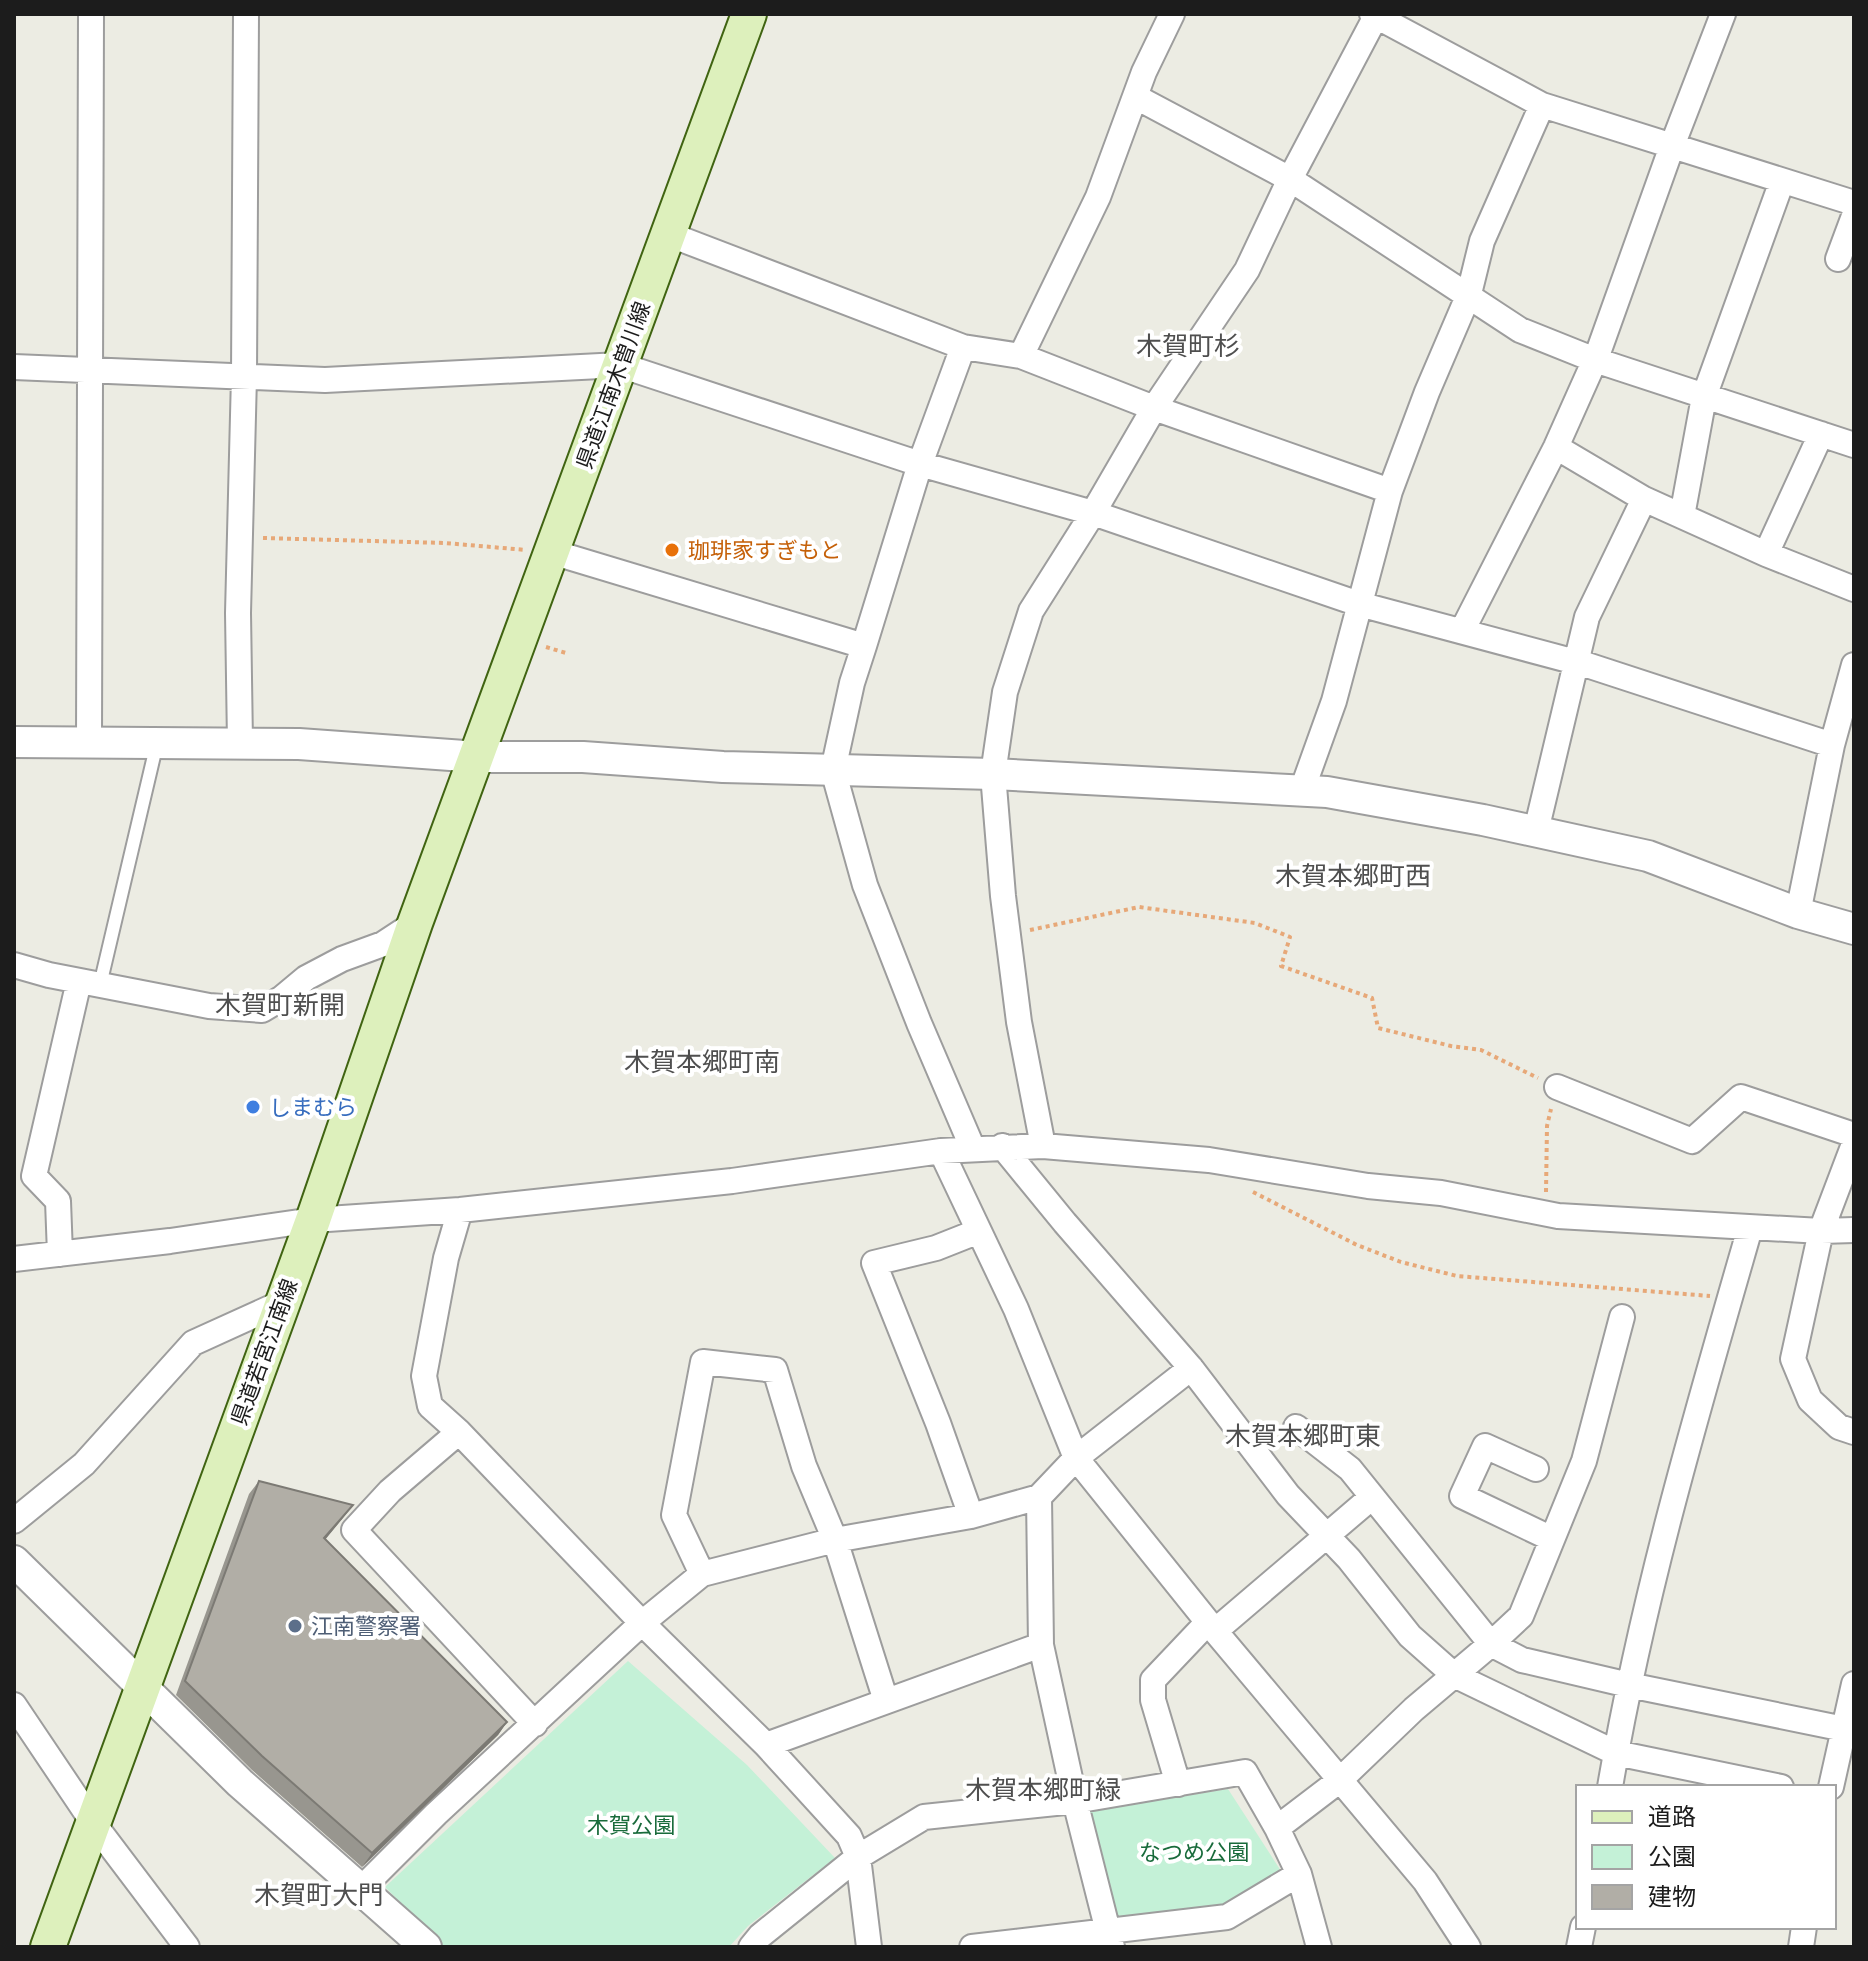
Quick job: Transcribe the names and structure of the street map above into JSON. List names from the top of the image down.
{
  "streets": {
    "main road": ["県道江南木曽川線", "県道若宮江南線"]
  },
  "crossings": [
    ["県道江南木曽川線", "県道若宮江南線"]
  ],
  "districts": [
    "木賀町杉",
    "木賀本郷町西",
    "木賀町新開",
    "木賀本郷町南",
    "木賀本郷町東",
    "木賀本郷町緑",
    "木賀町大門"
  ],
  "parks": ["木賀公園", "なつめ公園"],
  "places": ["珈琲家すぎもと", "しまむら", "江南警察署"],
  "legend": ["道路", "公園", "建物"]
}
